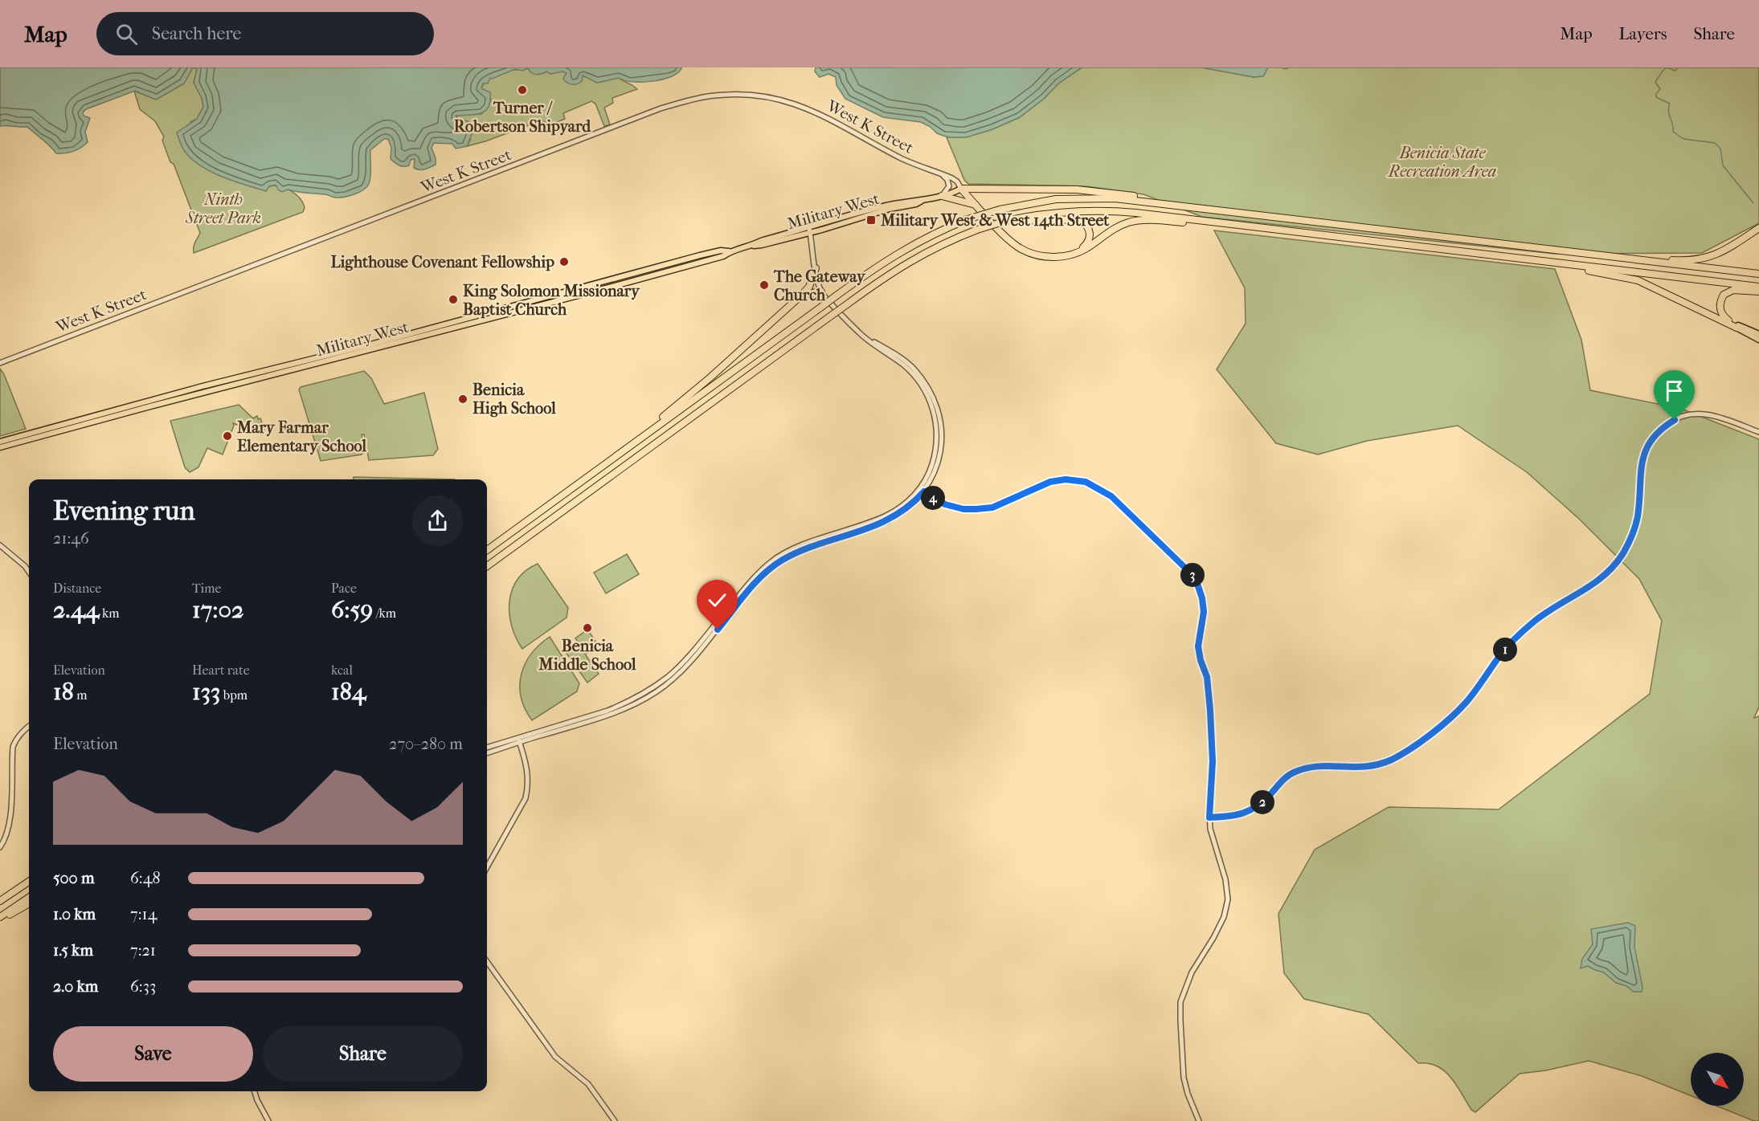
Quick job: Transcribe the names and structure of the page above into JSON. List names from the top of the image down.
{
  "streets": {
    "main road": ["Military West"],
    "street": ["West K Street"]
  },
  "crossings": [
    ["West K Street", "Military West"]
  ],
  "parks": ["Benicia State Recreation Area", "Ninth Street Park"],
  "places": {
    "other": [
      "Turner / Robertson Shipyard",
      "Lighthouse Covenant Fellowship",
      "The Gateway Church",
      "King Solomon Missionary Baptist Church",
      "Benicia High School",
      "Mary Farmar Elementary School",
      "Benicia Middle School"
    ],
    "transit": ["Military West & West 14th Street"]
  },
  "north": "bottom right",
  "page": {
    "header": "Map",
    "search": "Search here",
    "nav": ["Map", "Layers", "Share"],
    "heading": ["Evening run", "21:46"],
    "pins": [
      "4",
      "3",
      "1",
      "2"
    ],
    "stats": [
      ["Distance", "2.44 km"],
      ["Time", "17:02"],
      ["Pace", "6:59 /km"],
      ["Elevation", "18 m"],
      ["Heart rate", "133 bpm"],
      ["kcal", "184"]
    ],
    "chart": ["Elevation", "270–280 m"],
    "list": [
      {
        "name": "500 m",
        "note": "6:48"
      },
      {
        "name": "1.0 km",
        "note": "7:14"
      },
      {
        "name": "1.5 km",
        "note": "7:21"
      },
      {
        "name": "2.0 km",
        "note": "6:33"
      }
    ],
    "buttons": ["Save", "Share"]
  }
}
